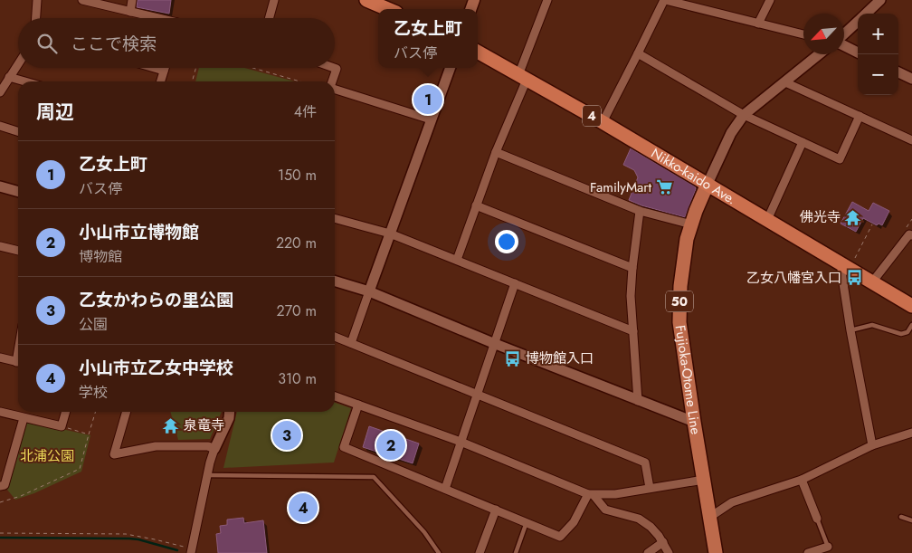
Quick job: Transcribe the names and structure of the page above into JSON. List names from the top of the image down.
{
  "streets": {
    "highway": ["4", "Nikko-kaido Ave."],
    "main road": ["50", "Fujioka-Otome Line"]
  },
  "crossings": [
    ["Nikko-kaido Ave.", "Fujioka-Otome Line"]
  ],
  "parks": ["北浦公園"],
  "places": {
    "supermarket": ["FamilyMart"],
    "temple": ["佛光寺", "泉竜寺"],
    "bus stop": ["乙女八幡宮入口", "博物館入口"]
  },
  "north": "bottom left",
  "page": {
    "popup": ["乙女上町", "バス停"],
    "map_buttons": ["+", "−"],
    "search": "ここで検索",
    "heading": ["周辺", "4件"],
    "pins": [
      "1",
      "3",
      "2",
      "4"
    ],
    "list": [
      {
        "mark": "1",
        "name": "乙女上町",
        "note": "バス停",
        "value": "150 m"
      },
      {
        "mark": "2",
        "name": "小山市立博物館",
        "note": "博物館",
        "value": "220 m"
      },
      {
        "mark": "3",
        "name": "乙女かわらの里公園",
        "note": "公園",
        "value": "270 m"
      },
      {
        "mark": "4",
        "name": "小山市立乙女中学校",
        "note": "学校",
        "value": "310 m"
      }
    ]
  }
}
